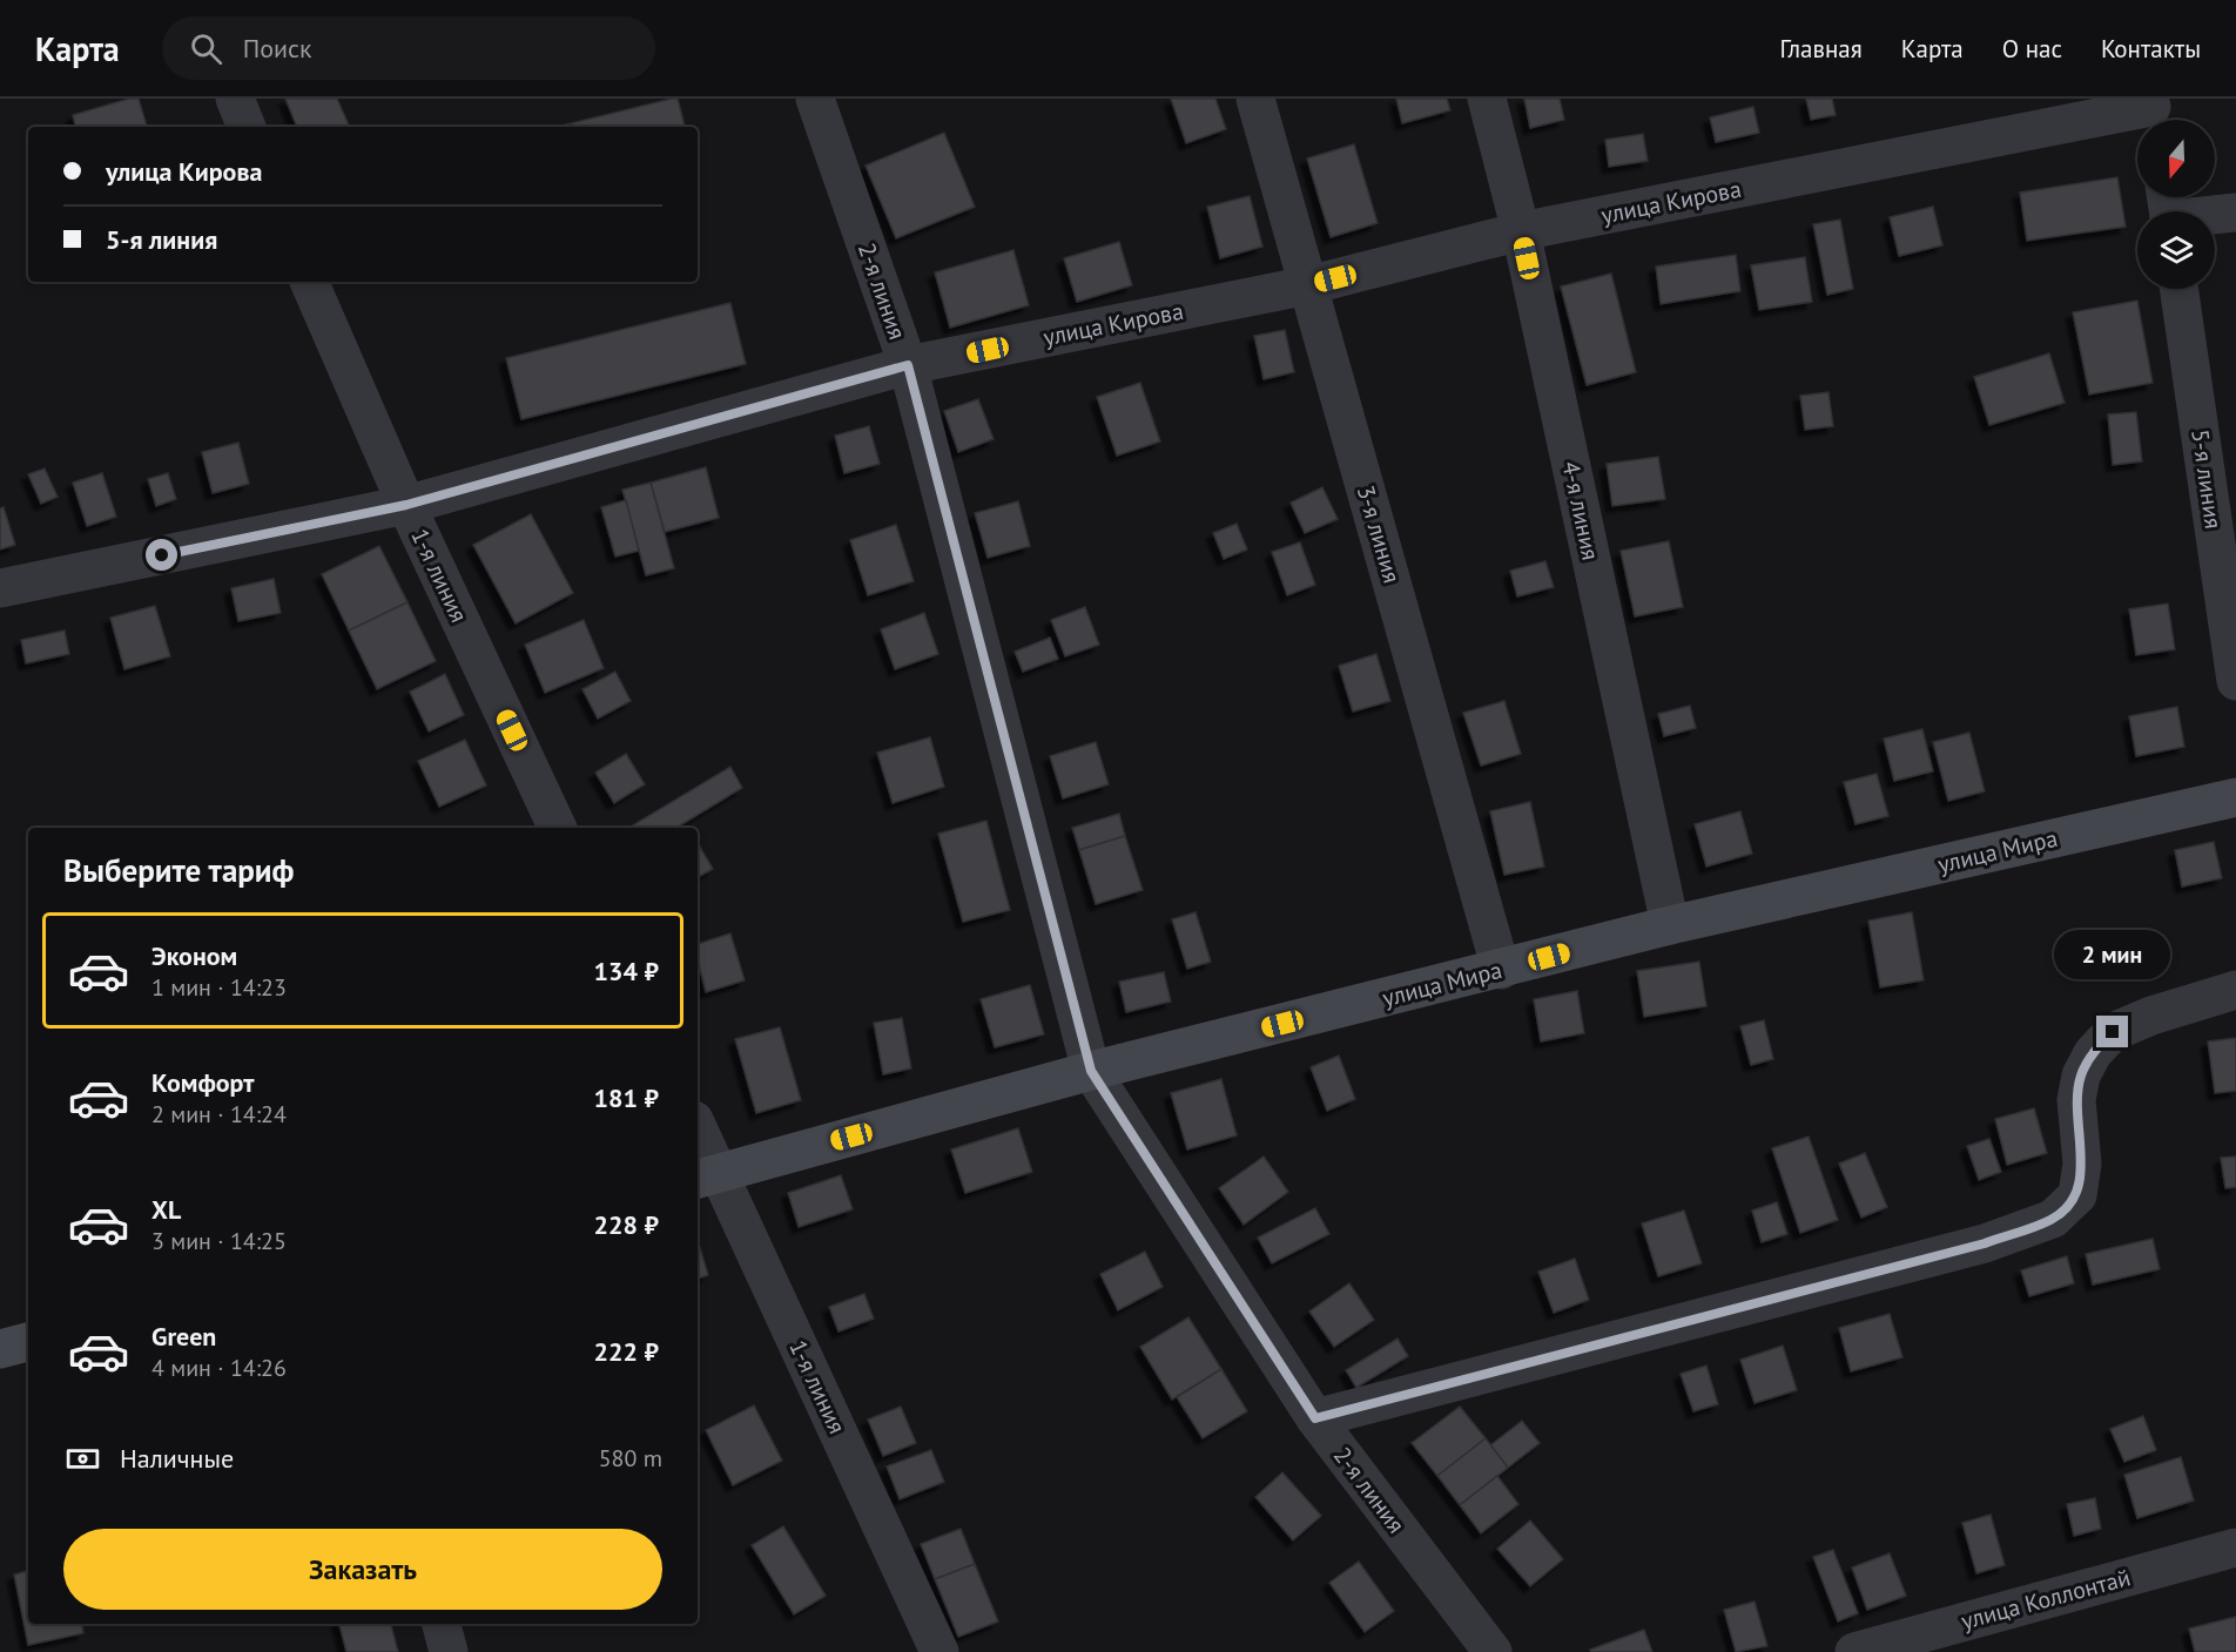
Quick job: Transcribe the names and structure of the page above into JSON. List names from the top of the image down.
{
  "streets": {
    "main road": ["улица Мира"],
    "street": [
      "улица Кирова",
      "2-я линия",
      "5-я линия",
      "4-я линия",
      "3-я линия",
      "1-я линия",
      "улица Коллонтай"
    ]
  },
  "crossings": [
    ["улица Кирова", "2-я линия"],
    ["улица Кирова", "4-я линия"],
    ["улица Кирова", "3-я линия"],
    ["улица Кирова", "1-я линия"],
    ["2-я линия", "улица Мира"],
    ["4-я линия", "улица Мира"],
    ["3-я линия", "улица Мира"],
    ["1-я линия", "улица Мира"]
  ],
  "north": "bottom",
  "page": {
    "header": "Карта",
    "search": "Поиск",
    "nav": [
      "Главная",
      "Карта",
      "О нас",
      "Контакты"
    ],
    "banner": ["улица Кирова", "5-я линия"],
    "heading": "Выберите тариф",
    "list": [
      {
        "name": "Эконом",
        "note": "1 мин · 14:23",
        "value": "134 ₽"
      },
      {
        "name": "Комфорт",
        "note": "2 мин · 14:24",
        "value": "181 ₽"
      },
      {
        "name": "XL",
        "note": "3 мин · 14:25",
        "value": "228 ₽"
      },
      {
        "name": "Green",
        "note": "4 мин · 14:26",
        "value": "222 ₽"
      }
    ],
    "bubble": "2 мин",
    "pay": ["Наличные", "580 m"],
    "buttons": "Заказать"
  }
}
